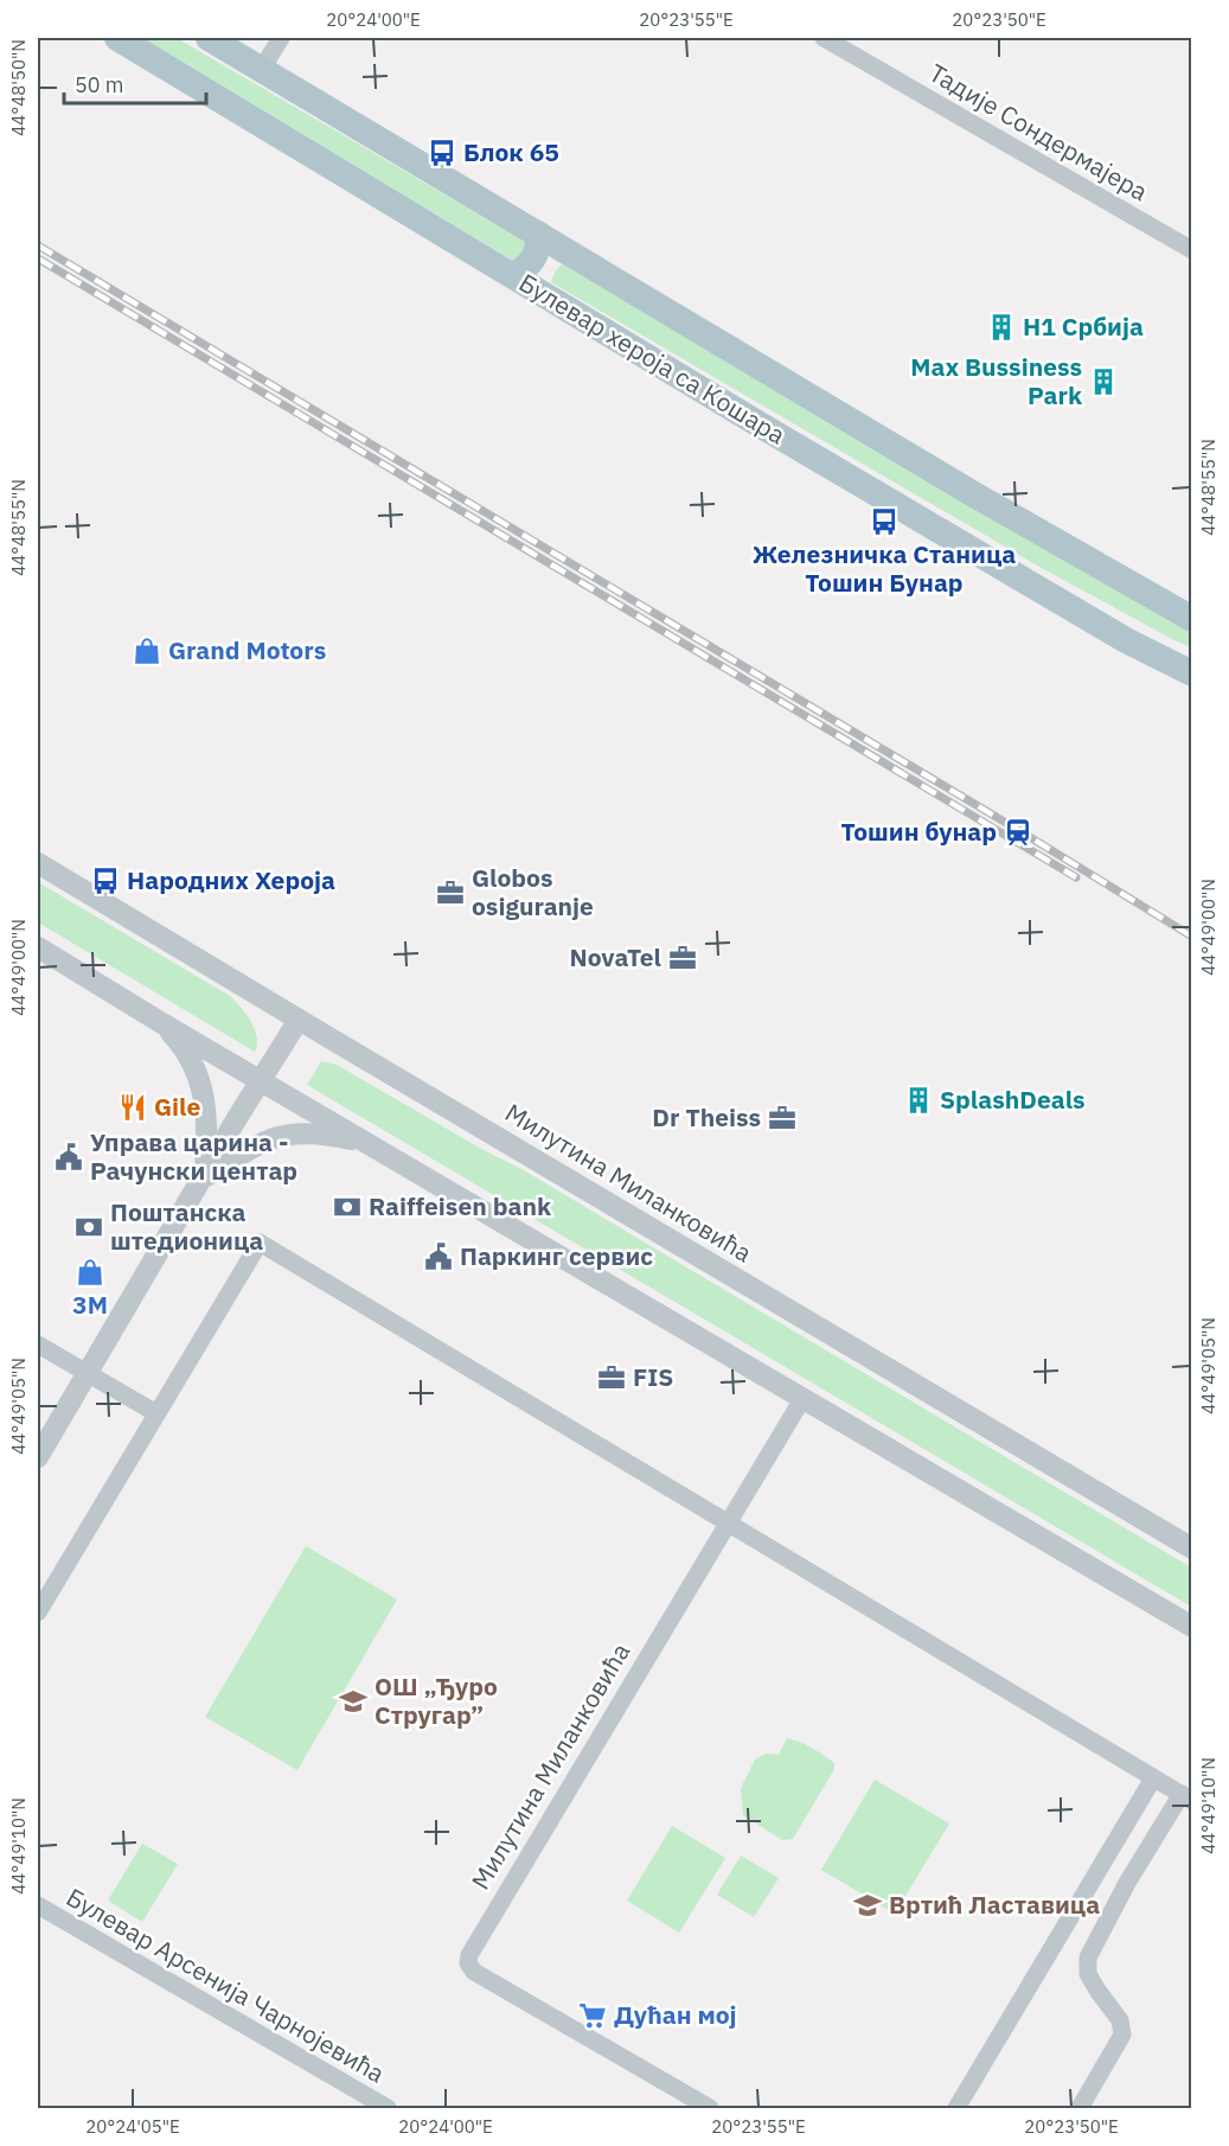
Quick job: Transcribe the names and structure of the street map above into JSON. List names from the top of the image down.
{
  "streets": {
    "main road": ["Булевар хероја са Кошара"],
    "street": ["Тадије Сондермајера", "Милутина Миланковића", "Булевар Арсенија Чарнојевића"]
  },
  "places": {
    "bus stop": ["Блок 65", "Железничка Станица Тошин Бунар", "Народних Хероја"],
    "building": ["Н1 Србија", "Max Bussiness Park", "SplashDeals"],
    "shop": ["Grand Motors", "3M"],
    "station": ["Тошин бунар"],
    "office": [
      "Globos osiguranje",
      "NovaTel",
      "Dr Theiss",
      "FIS"
    ],
    "restaurant": ["Gile"],
    "public building": ["Управа царина - Рачунски центар", "Паркинг сервис"],
    "bank": ["Raiffeisen bank", "Поштанска штедионица"],
    "school or university": ["ОШ „Ђуро Стругар”", "Вртић Ластавица"],
    "supermarket": ["Дућан мој"]
  },
  "scale_bar": "50 m",
  "coordinates": [
    "20°24'00\"E",
    "20°23'55\"E",
    "20°23'50\"E",
    "44°48'50\"N",
    "44°48'55\"N",
    "44°49'00\"N",
    "44°49'05\"N",
    "44°49'10\"N",
    "20°24'05\"E"
  ]
}
